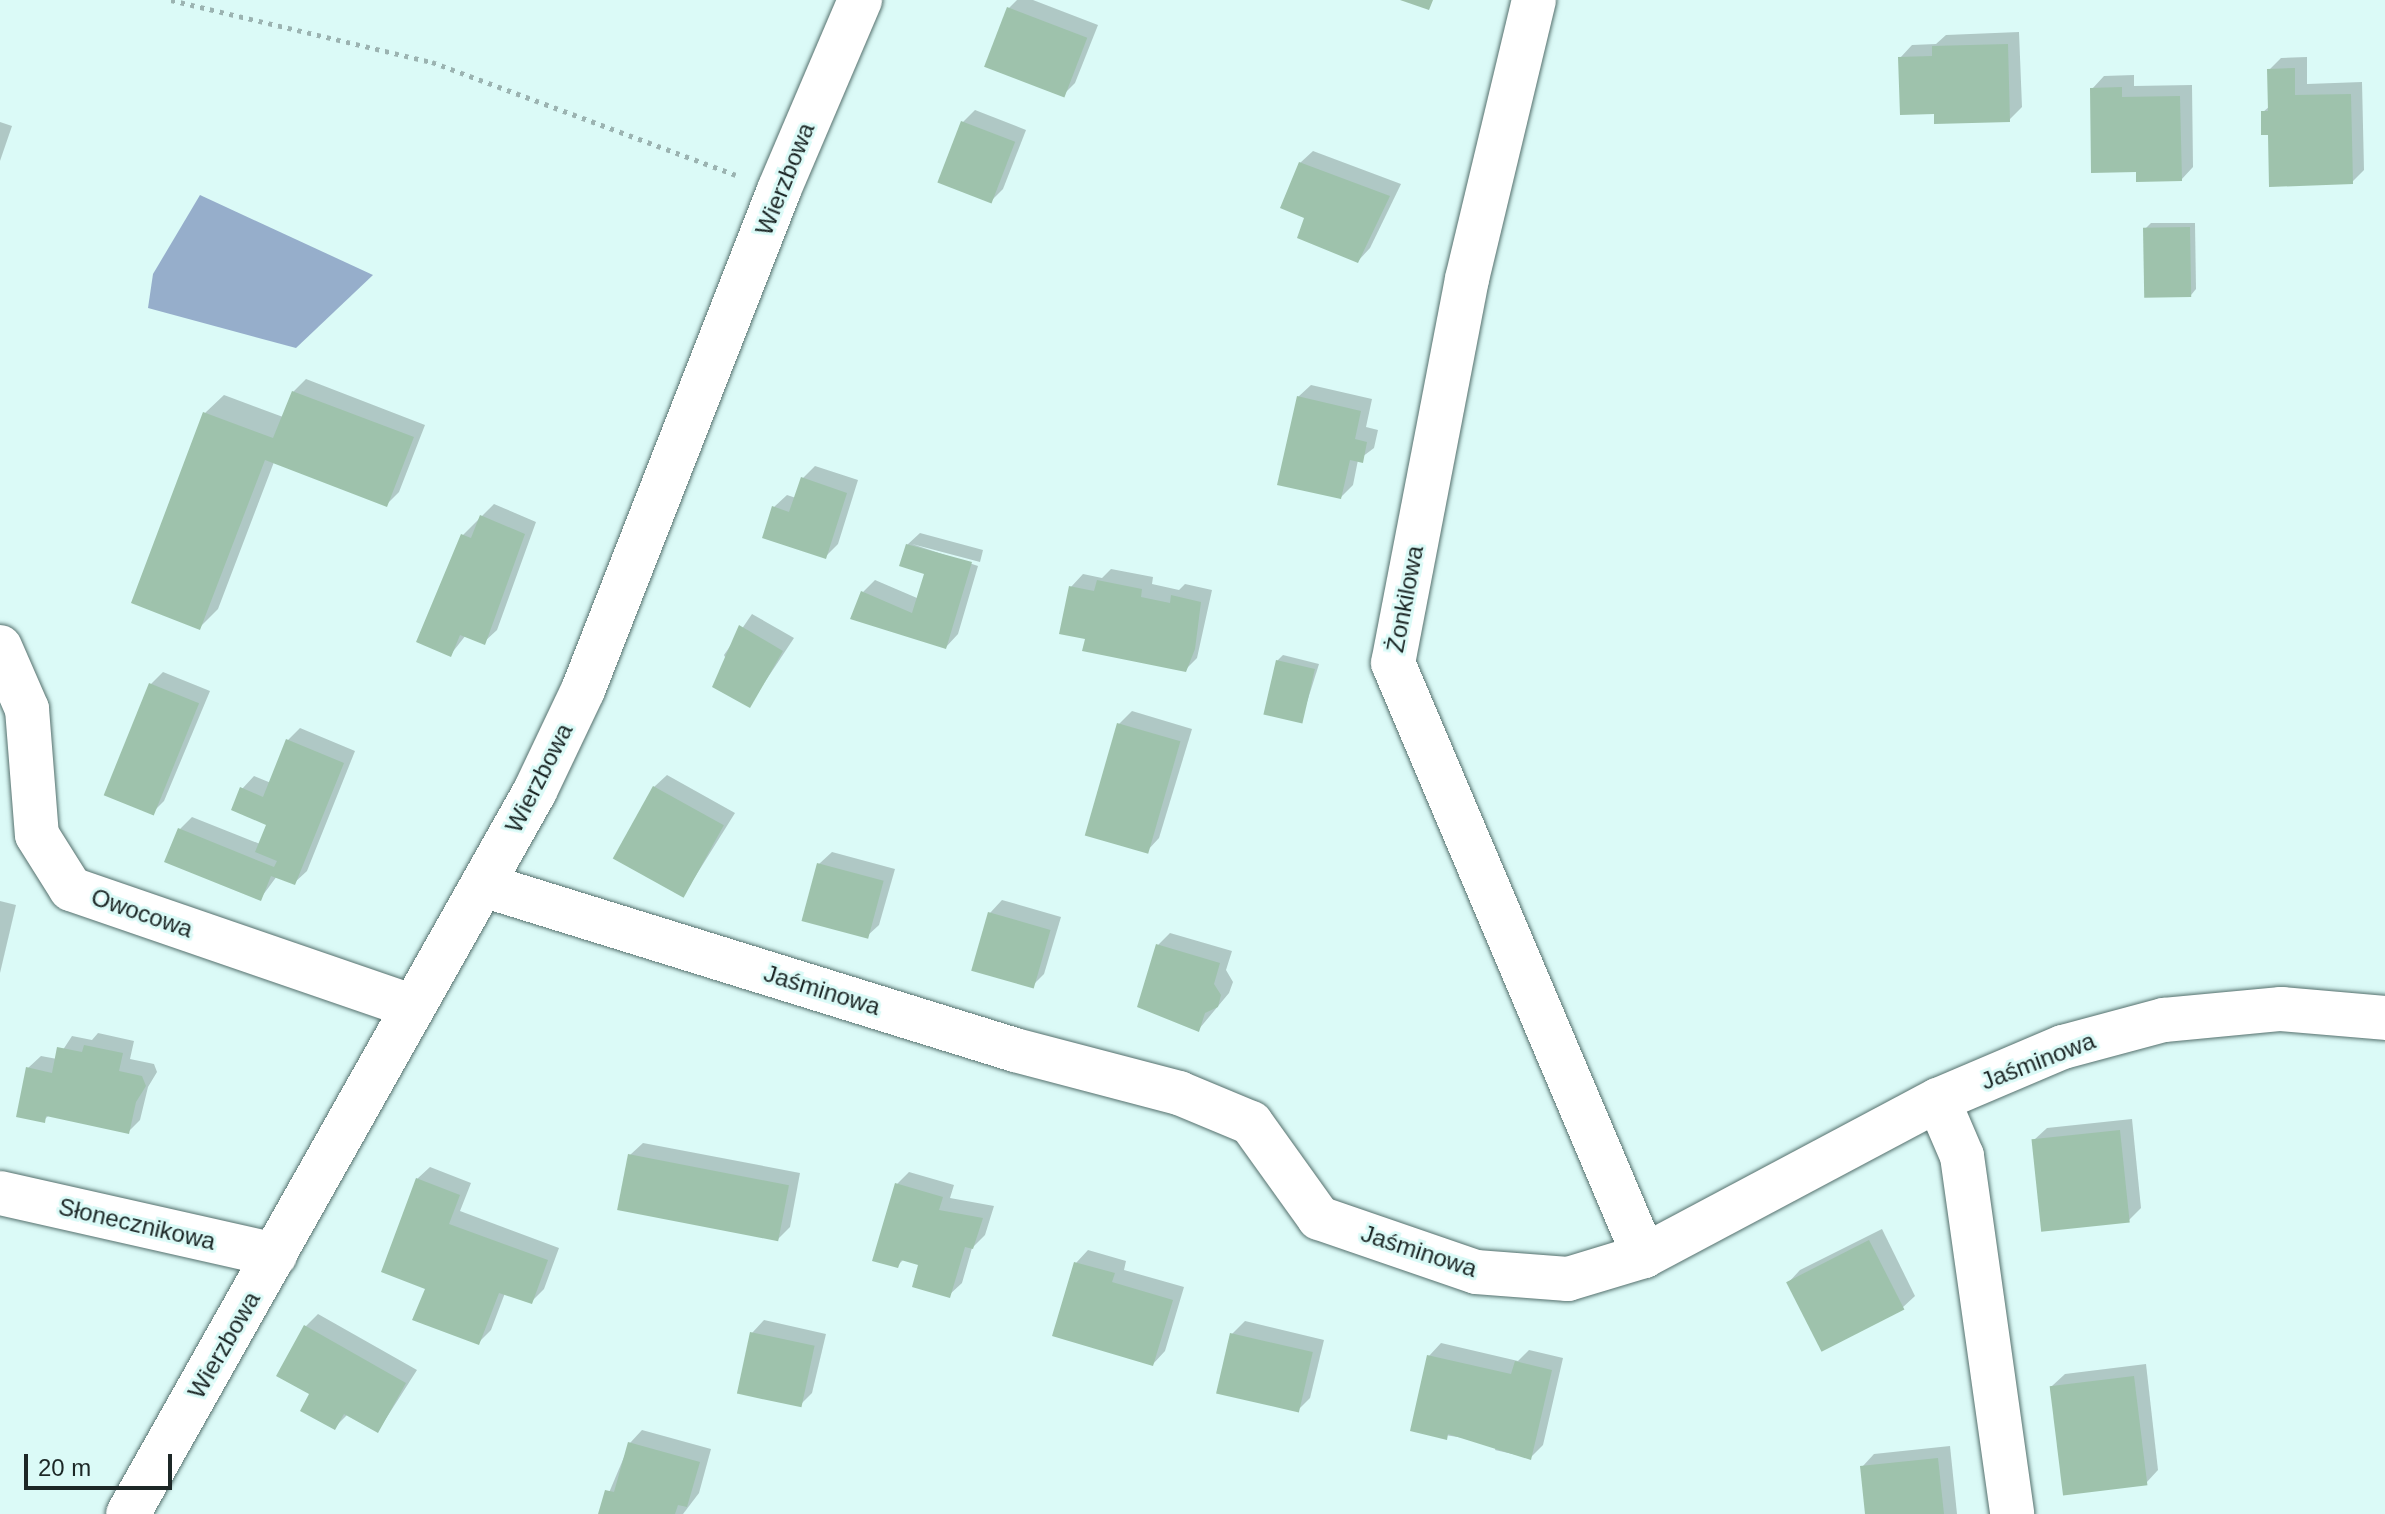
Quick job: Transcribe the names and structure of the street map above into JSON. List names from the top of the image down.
{
  "streets": {
    "street": [
      "Wierzbowa",
      "Żonkilowa",
      "Owocowa",
      "Jaśminowa",
      "Słonecznikowa"
    ]
  },
  "crossings": [
    ["Wierzbowa", "Owocowa"],
    ["Wierzbowa", "Jaśminowa"],
    ["Wierzbowa", "Słonecznikowa"],
    ["Żonkilowa", "Jaśminowa"]
  ],
  "scale_bar": "20 m"
}
